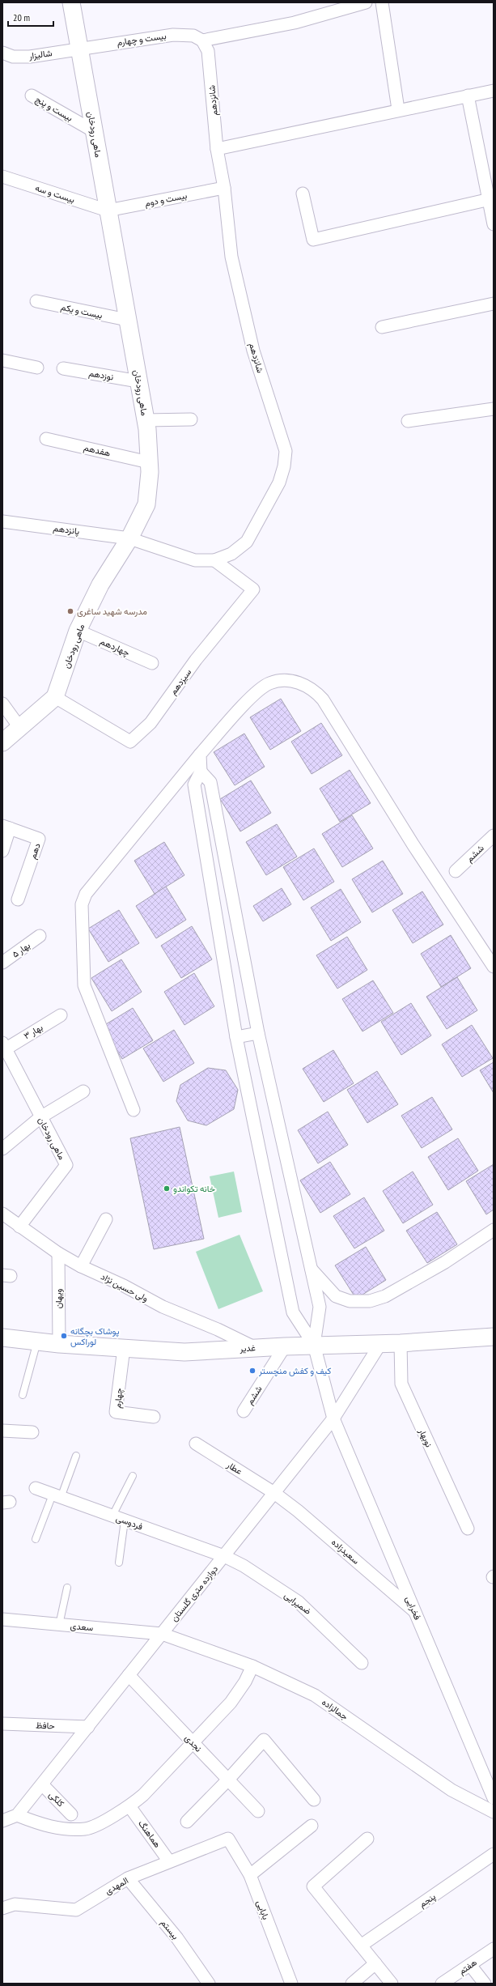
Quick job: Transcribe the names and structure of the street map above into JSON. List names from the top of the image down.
{
  "streets": {
    "main road": ["ماهی رودخان", "غدیر"],
    "street": [
      "بیست و چهارم",
      "شالیزار",
      "شانزدهم",
      "بیست و پنج",
      "بیست و سه",
      "بیست و دوم",
      "بیست و یکم",
      "نوزدهم",
      "هفدهم",
      "پانزدهم",
      "چهاردهم",
      "سیزدهم",
      "دهم",
      "ششم",
      "بهار ۵",
      "بهار ۳",
      "ولی حسین نژاد",
      "ویهان",
      "چهارم",
      "نوبهار",
      "عطار",
      "فردوسی",
      "سعیدزاده",
      "دوازده متری گلستان",
      "ضمیرایی",
      "فخرایی",
      "سعدی",
      "جمالزاده",
      "حافظ",
      "نجدی",
      "کلکی",
      "هماهنگ",
      "المهدی",
      "پنجم",
      "بابایی",
      "بیستم",
      "هفتم"
    ]
  },
  "crossings": [
    ["بیست و چهارم", "شالیزار"],
    ["بیست و چهارم", "شانزدهم"],
    ["بیست و چهارم", "ماهی رودخان"],
    ["شالیزار", "ماهی رودخان"],
    ["شانزدهم", "ماهی رودخان"],
    ["شانزدهم", "بیست و دوم"],
    ["شانزدهم", "پانزدهم"],
    ["شانزدهم", "سیزدهم"],
    ["بیست و پنج", "ماهی رودخان"],
    ["ماهی رودخان", "بیست و سه"],
    ["ماهی رودخان", "بیست و دوم"],
    ["ماهی رودخان", "بیست و یکم"],
    ["ماهی رودخان", "نوزدهم"],
    ["ماهی رودخان", "هفدهم"],
    ["ماهی رودخان", "پانزدهم"],
    ["ماهی رودخان", "چهاردهم"],
    ["ماهی رودخان", "سیزدهم"],
    ["ماهی رودخان", "بهار ۳"],
    ["ماهی رودخان", "ولی حسین نژاد"],
    ["بیست و سه", "بیست و دوم"],
    ["ششم", "غدیر"],
    ["ولی حسین نژاد", "ویهان"],
    ["ولی حسین نژاد", "غدیر"],
    ["ویهان", "غدیر"],
    ["غدیر", "چهارم"],
    ["غدیر", "نوبهار"],
    ["غدیر", "دوازده متری گلستان"],
    ["عطار", "سعیدزاده"],
    ["عطار", "دوازده متری گلستان"],
    ["فردوسی", "دوازده متری گلستان"],
    ["فردوسی", "ضمیرایی"],
    ["سعیدزاده", "دوازده متری گلستان"],
    ["سعیدزاده", "فخرایی"],
    ["دوازده متری گلستان", "ضمیرایی"],
    ["دوازده متری گلستان", "فخرایی"],
    ["دوازده متری گلستان", "سعدی"],
    ["دوازده متری گلستان", "جمالزاده"],
    ["دوازده متری گلستان", "حافظ"],
    ["دوازده متری گلستان", "نجدی"],
    ["دوازده متری گلستان", "کلکی"],
    ["سعدی", "جمالزاده"],
    ["هماهنگ", "المهدی"],
    ["المهدی", "بابایی"],
    ["المهدی", "بیستم"]
  ],
  "places": [
    "مدرسه شهید ساغری",
    "خانه تکواندو",
    "پوشاک بچگانه لوراکس",
    "کیف و کفش منچستر"
  ],
  "scale_bar": "20 m"
}
